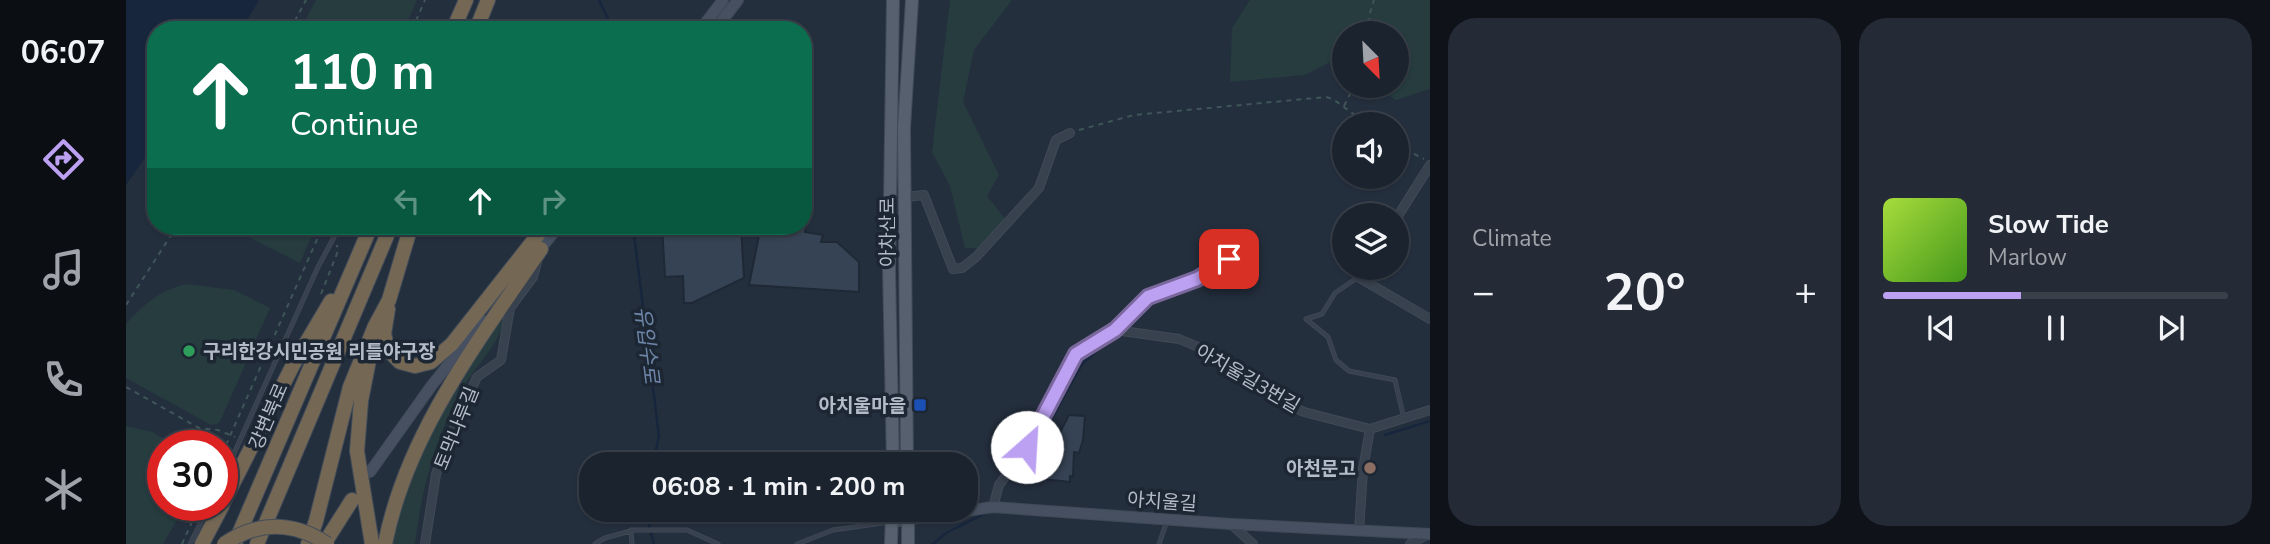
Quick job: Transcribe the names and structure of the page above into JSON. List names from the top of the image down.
{
  "streets": {
    "highway": ["강변북로"],
    "main road": ["아차산로"],
    "street": ["아치울길3번길", "토막나루길", "아치울길"]
  },
  "water": ["유입수로"],
  "places": {
    "other": ["구리한강시민공원 리틀야구장", "아천문고"],
    "transit": ["아치울마을"]
  },
  "north": "bottom right",
  "page": {
    "tabs": "06:07",
    "tile": "Climate",
    "turn": ["110 m", "Continue"],
    "song": ["Slow Tide", "Marlow"],
    "heat": ["−", "20°", "+"],
    "limit": "30",
    "trip": "06:08 · 1 min · 200 m"
  }
}
